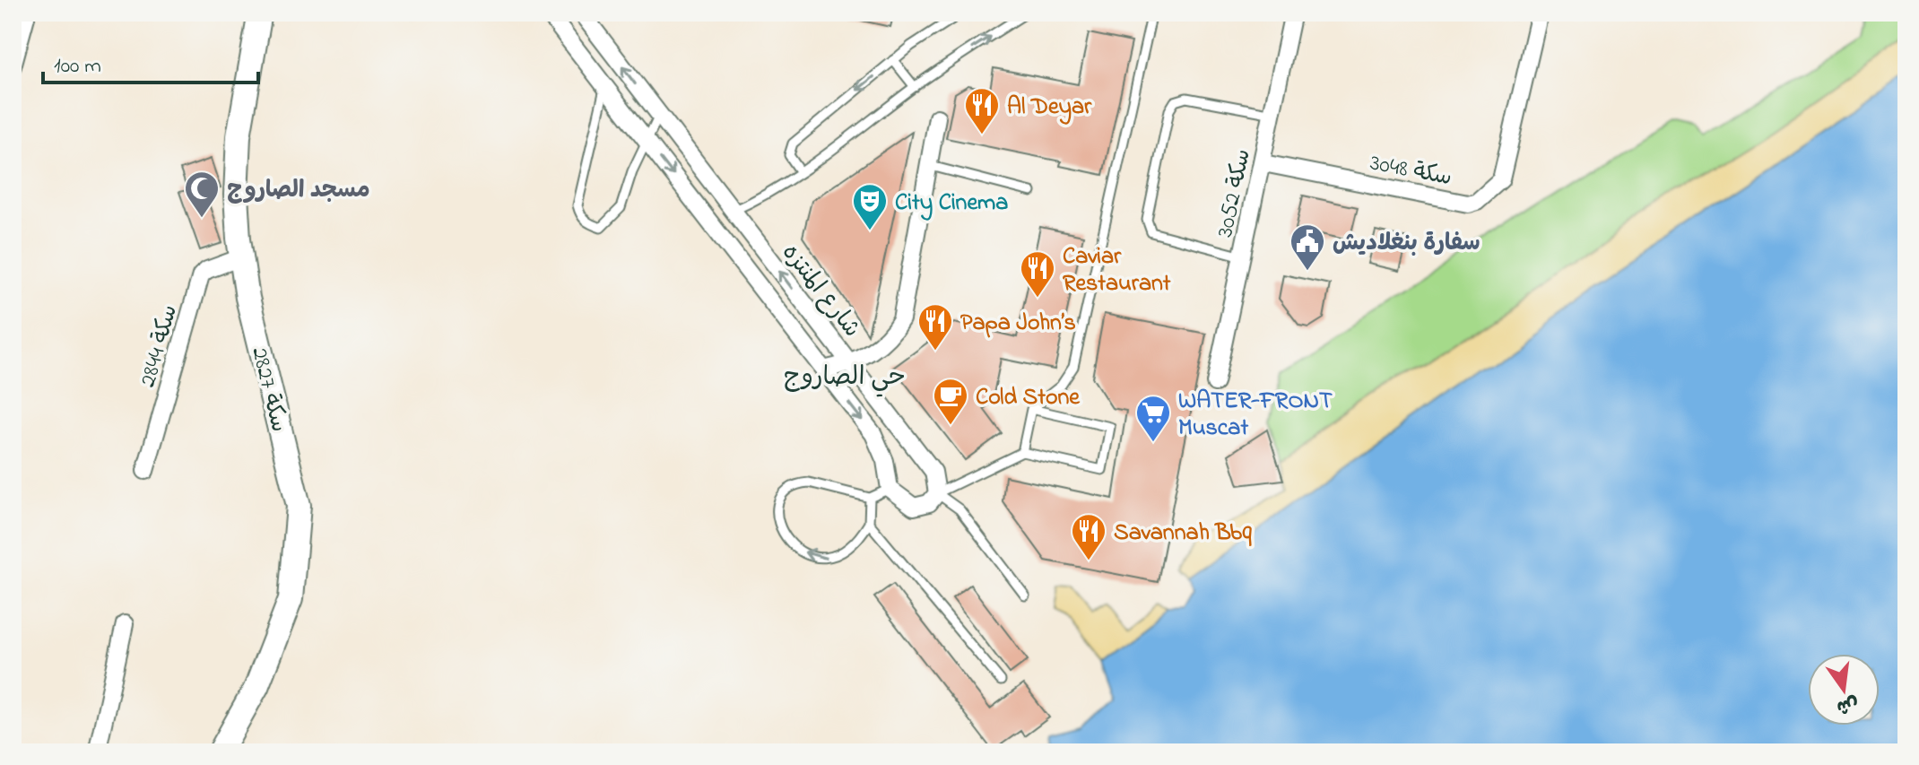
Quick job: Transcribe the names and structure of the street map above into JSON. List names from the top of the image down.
{
  "streets": {
    "street": [
      "سكة 3048",
      "سكة 3052",
      "شارع المنتزه",
      "سكة 2844",
      "سكة 2827"
    ]
  },
  "crossings": [
    ["سكة 3048", "سكة 3052"],
    ["سكة 2844", "سكة 2827"]
  ],
  "districts": ["حي الصاروج"],
  "places": {
    "restaurant": [
      "Al Deyar",
      "Caviar Restaurant",
      "Papa John’s",
      "Savannah Bbq"
    ],
    "mosque": ["مسجد الصاروج"],
    "theatre": ["City Cinema"],
    "public building": ["سفارة بنغلاديش"],
    "cafe": ["Cold Stone"],
    "supermarket": ["WATER-FRONT Muscat"]
  },
  "scale_bar": "100 m",
  "north": "bottom"
}
